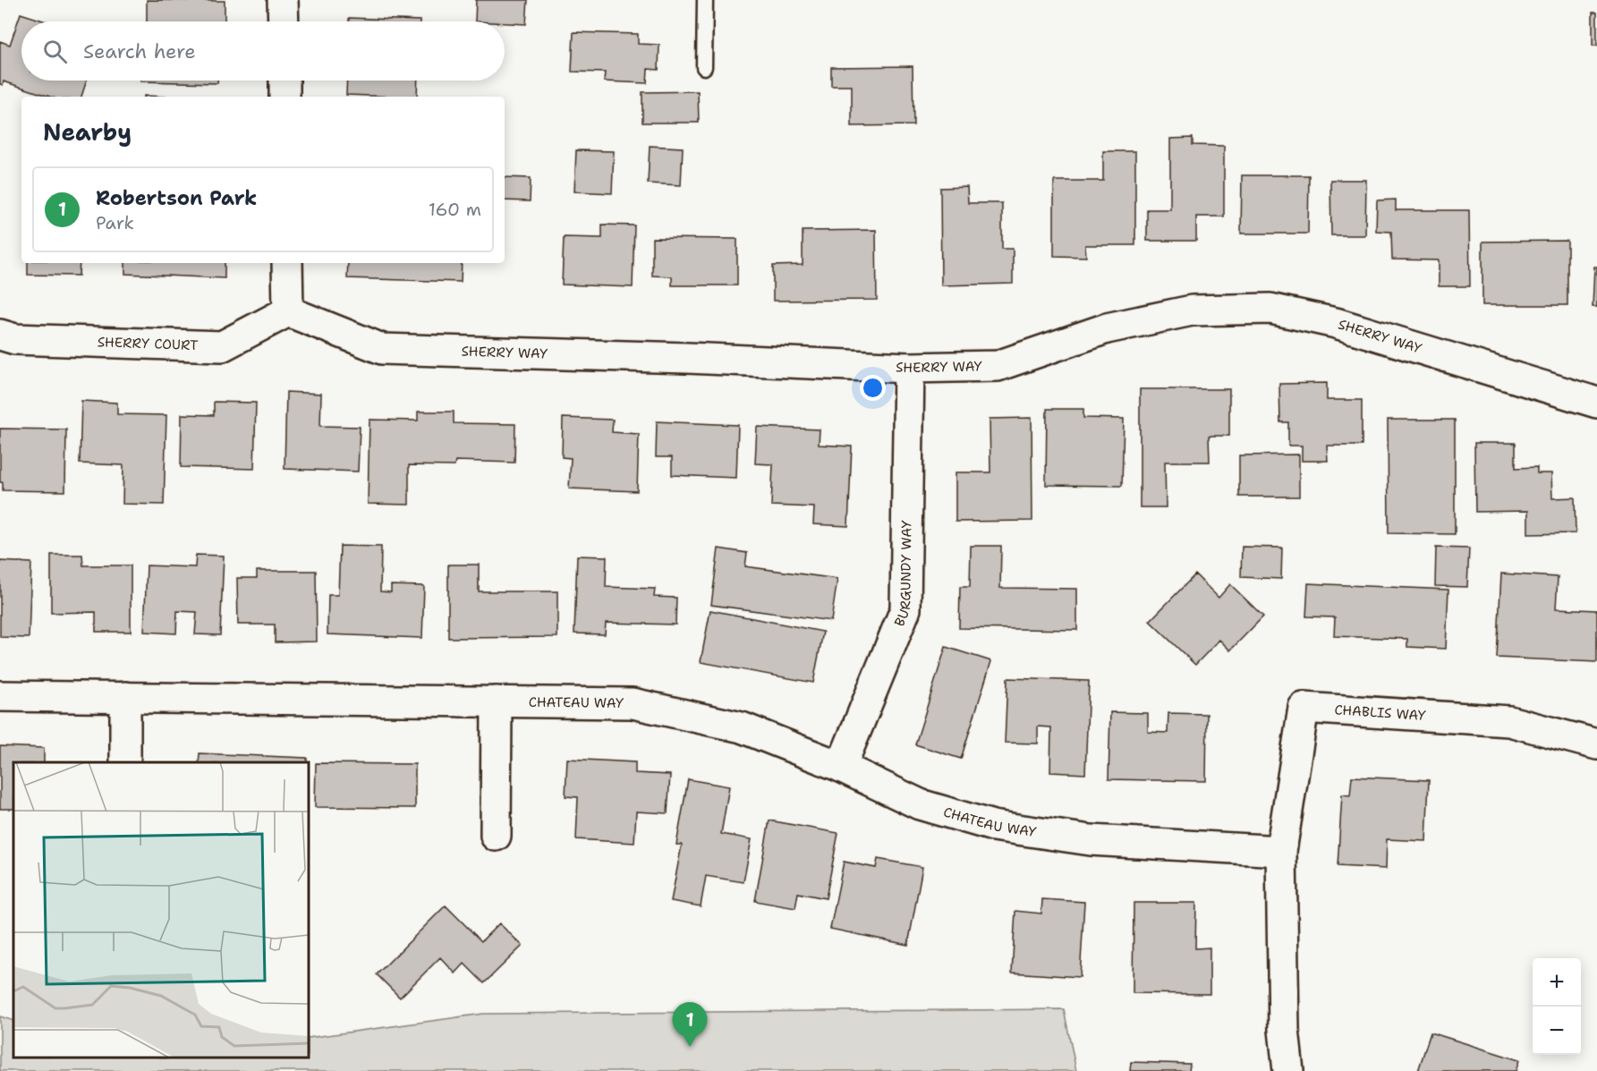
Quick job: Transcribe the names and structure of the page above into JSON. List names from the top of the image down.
{
  "streets": {
    "street": [
      "SHERRY WAY",
      "SHERRY COURT",
      "BURGUNDY WAY",
      "CHATEAU WAY",
      "CHABLIS WAY"
    ]
  },
  "crossings": [
    ["SHERRY WAY", "SHERRY COURT"],
    ["SHERRY WAY", "BURGUNDY WAY"],
    ["BURGUNDY WAY", "CHATEAU WAY"],
    ["CHATEAU WAY", "CHABLIS WAY"]
  ],
  "page": {
    "search": "Search here",
    "heading": "Nearby",
    "list": [
      {
        "mark": "1",
        "name": "Robertson Park",
        "note": "Park",
        "value": "160 m"
      }
    ],
    "map_buttons": ["+", "−"],
    "pins": "1"
  }
}
